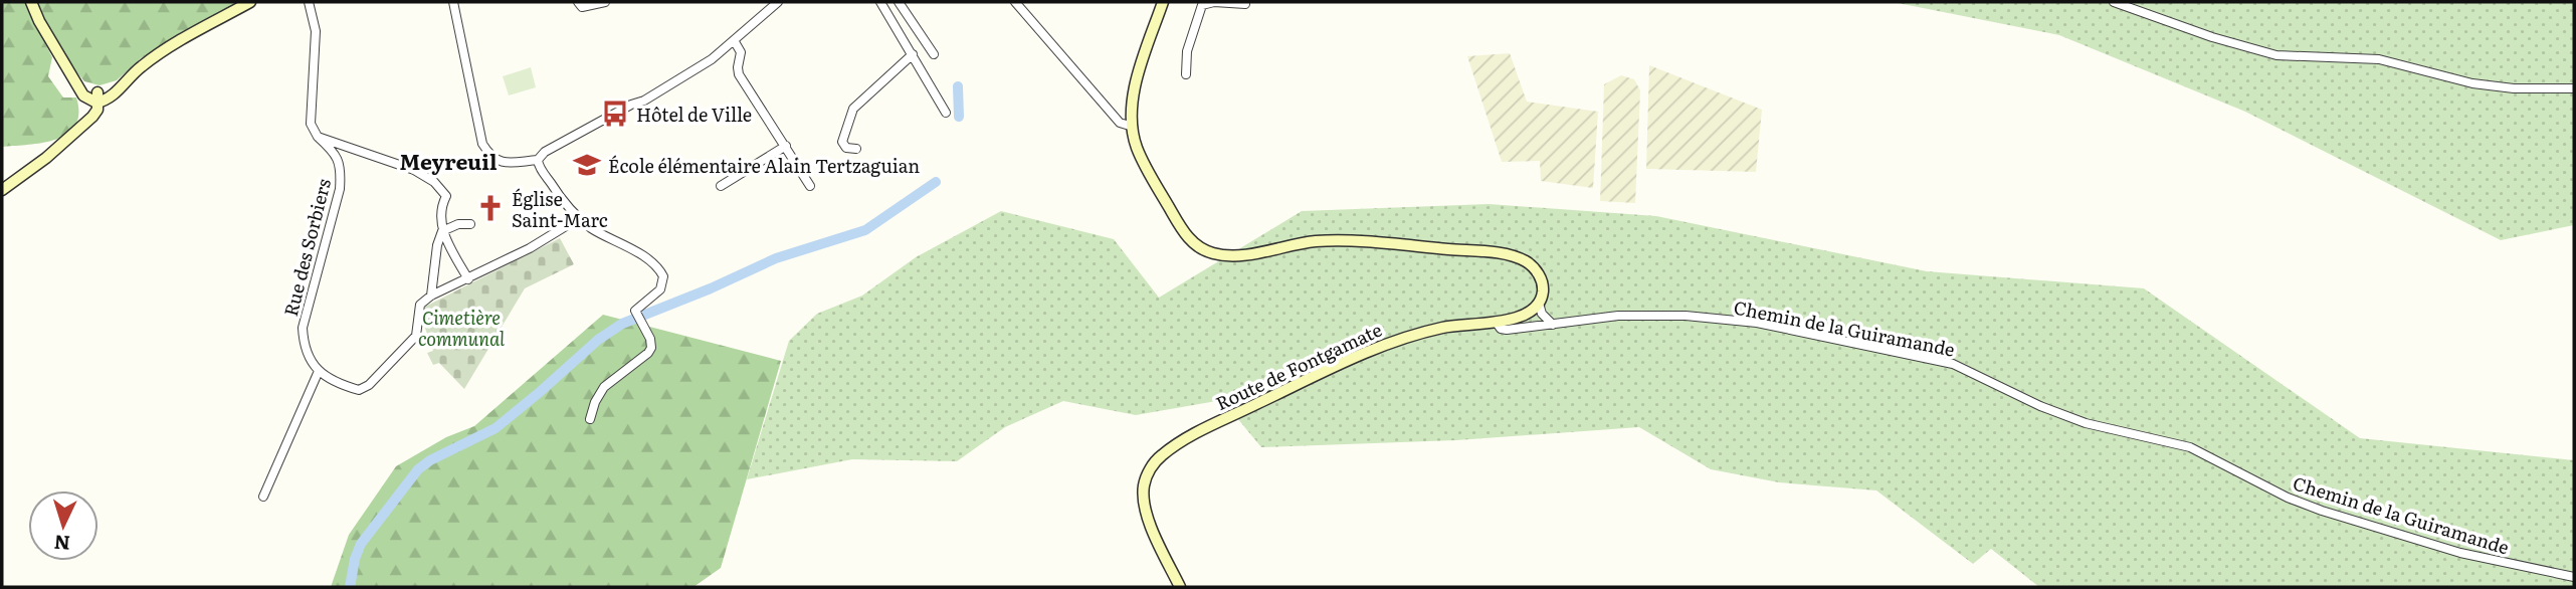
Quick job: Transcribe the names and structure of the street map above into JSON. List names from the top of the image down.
{
  "streets": {
    "street": ["Rue des Sorbiers", "Chemin de la Guiramande", "Route de Fontgamate"]
  },
  "crossings": [
    ["Chemin de la Guiramande", "Route de Fontgamate"]
  ],
  "districts": ["Meyreuil"],
  "parks": ["Cimetière communal"],
  "places": {
    "bus stop": ["Hôtel de Ville"],
    "school or university": ["École élémentaire Alain Tertzaguian"],
    "church": ["Église Saint-Marc"]
  },
  "north": "bottom"
}
